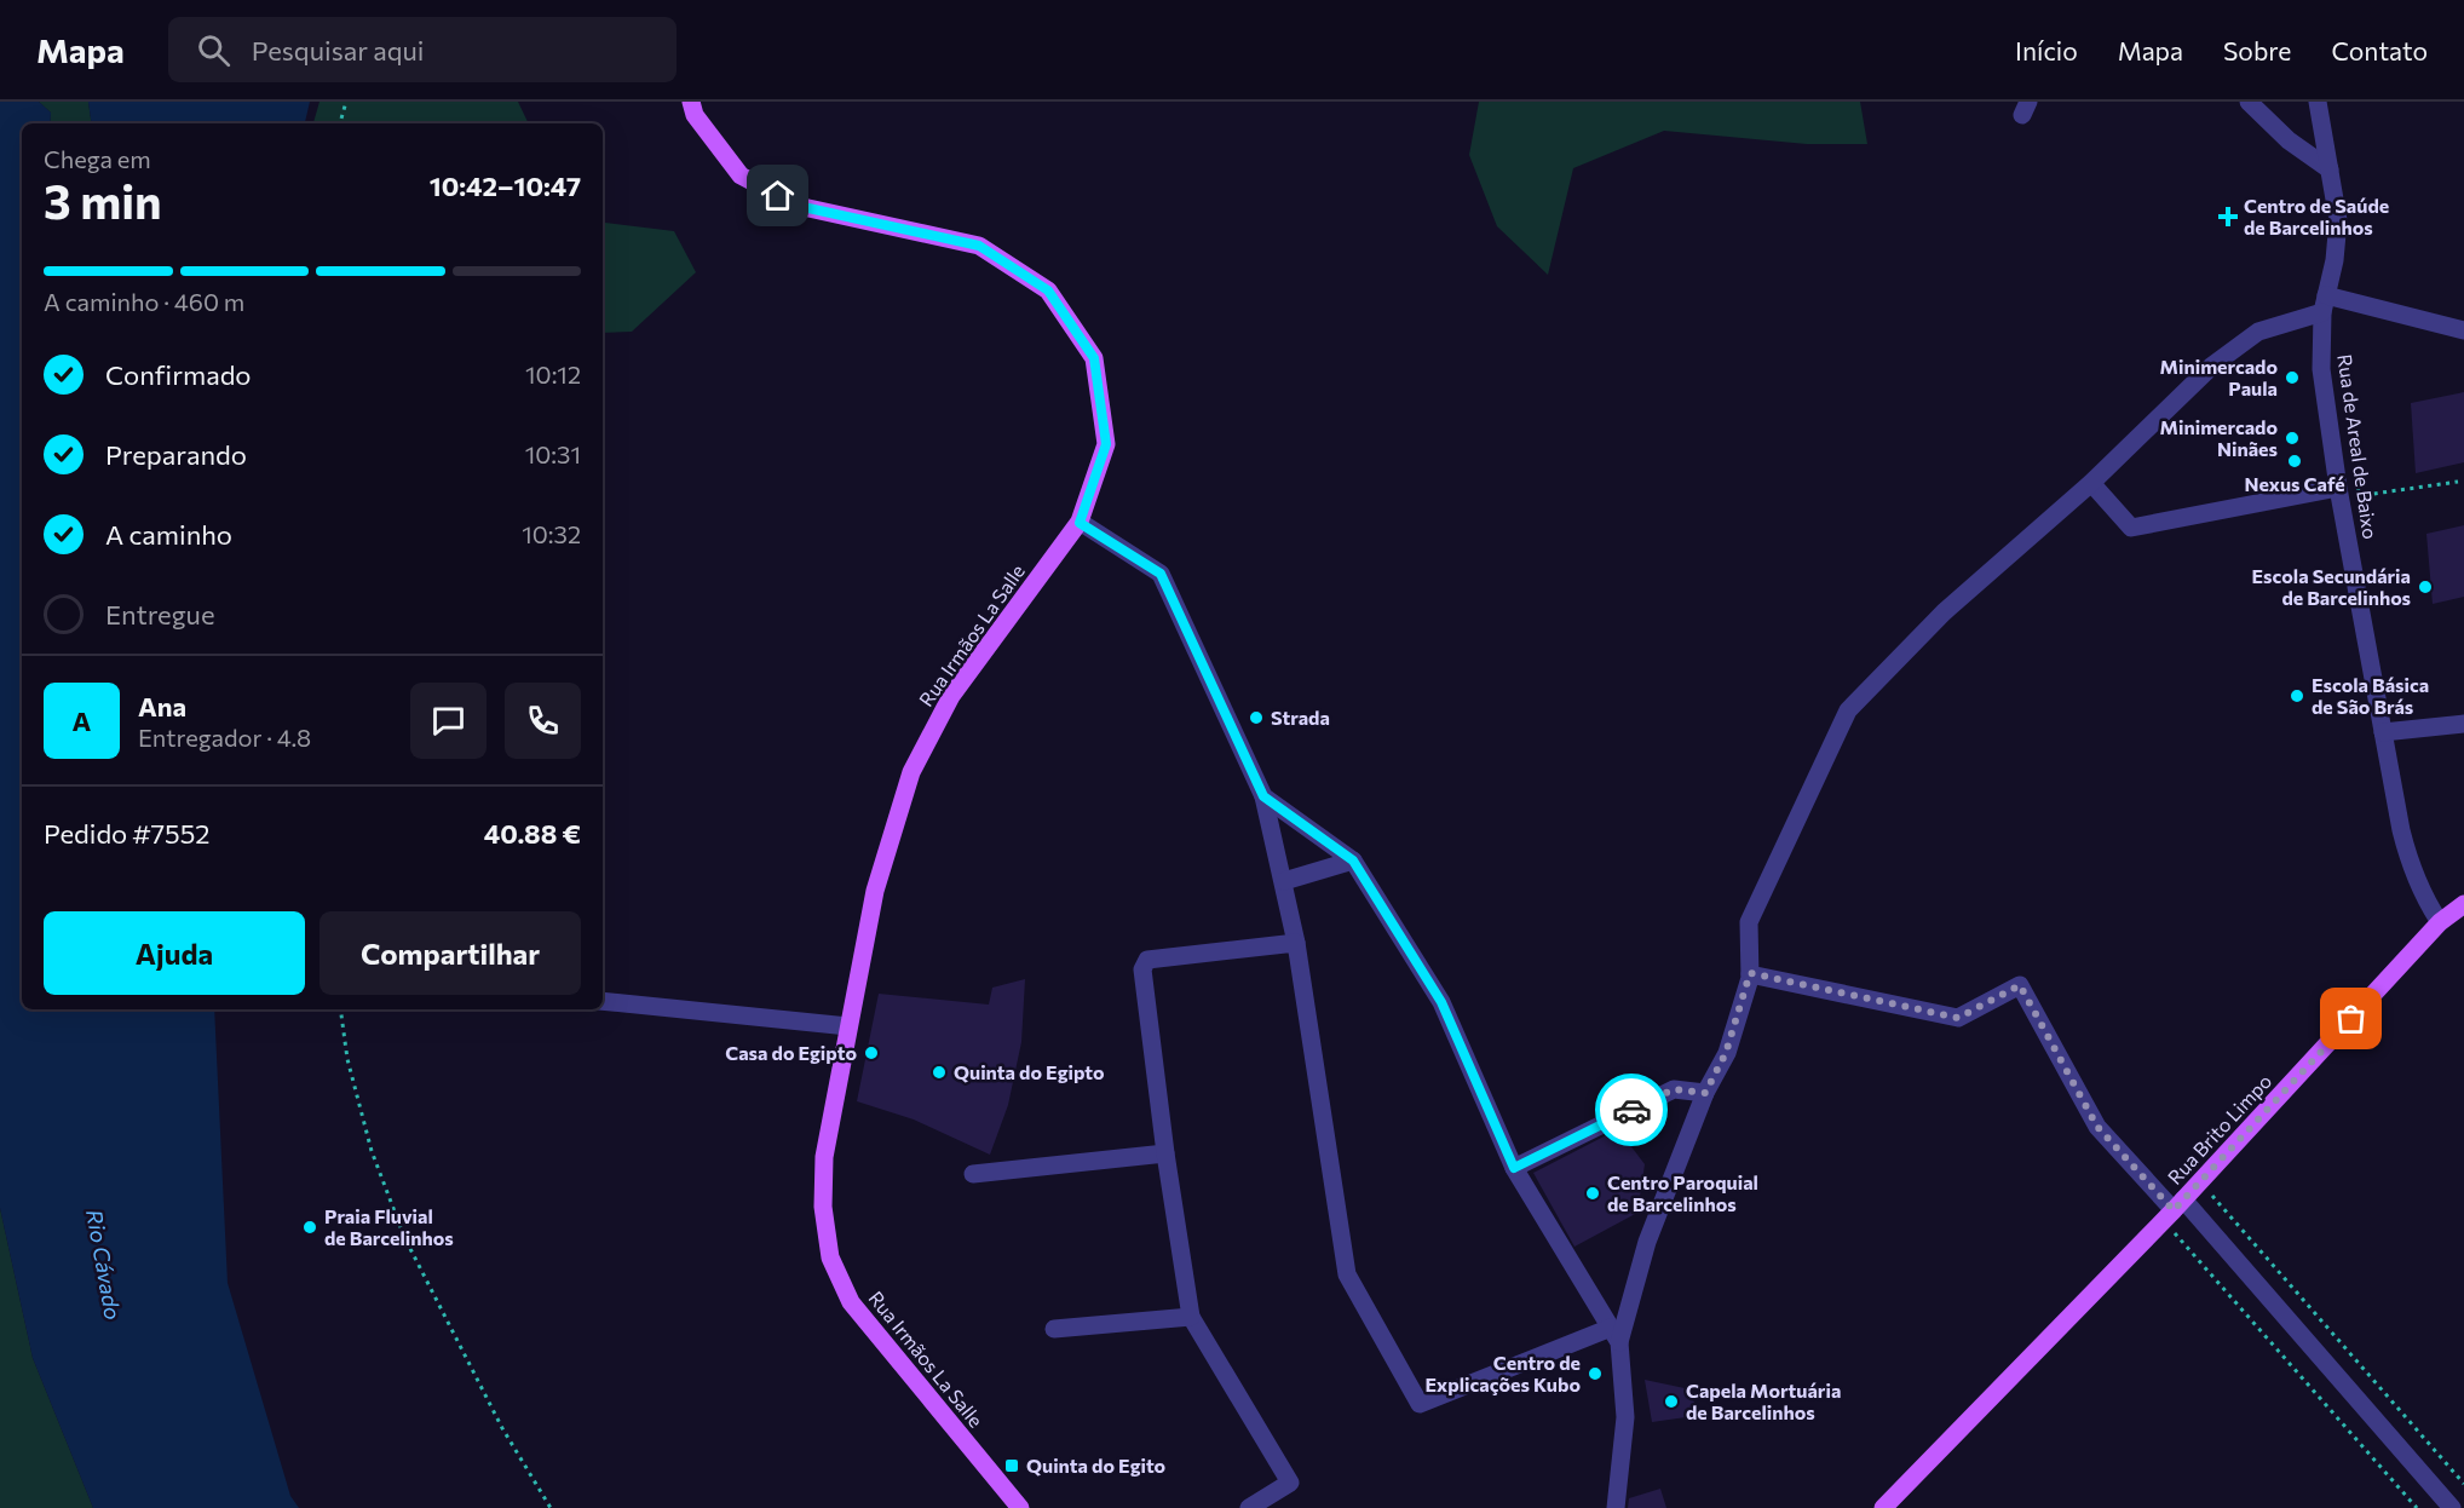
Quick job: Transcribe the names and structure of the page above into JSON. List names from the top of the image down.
{
  "streets": {
    "main road": ["Rua Irmãos La Salle", "Rua Brito Limpo"],
    "street": ["Rua de Areal de Baixo"]
  },
  "crossings": [
    ["Rua de Areal de Baixo", "Rua Brito Limpo"]
  ],
  "water": ["Rio Cávado"],
  "places": {
    "health": ["Centro de Saúde de Barcelinhos"],
    "other": [
      "Minimercado Paula",
      "Minimercado Ninães",
      "Nexus Café",
      "Escola Secundária de Barcelinhos",
      "Escola Básica de São Brás",
      "Strada",
      "Casa do Egipto",
      "Quinta do Egipto",
      "Centro Paroquial de Barcelinhos",
      "Praia Fluvial de Barcelinhos",
      "Centro de Explicações Kubo",
      "Capela Mortuária de Barcelinhos"
    ],
    "transit": ["Quinta do Egito"]
  },
  "page": {
    "header": "Mapa",
    "search": "Pesquisar aqui",
    "nav": [
      "Início",
      "Mapa",
      "Sobre",
      "Contato"
    ],
    "heading": ["3 min", "Chega em", "10:42–10:47"],
    "panel": [
      "Ana",
      "Entregador · 4.8",
      "Pedido #7552",
      "40.88 €"
    ],
    "bar": "A caminho · 460 m",
    "list": [
      ["Confirmado", "10:12"],
      ["Preparando", "10:31"],
      ["A caminho", "10:32"],
      "Entregue"
    ],
    "round": "A",
    "buttons": ["Ajuda", "Compartilhar"]
  }
}
